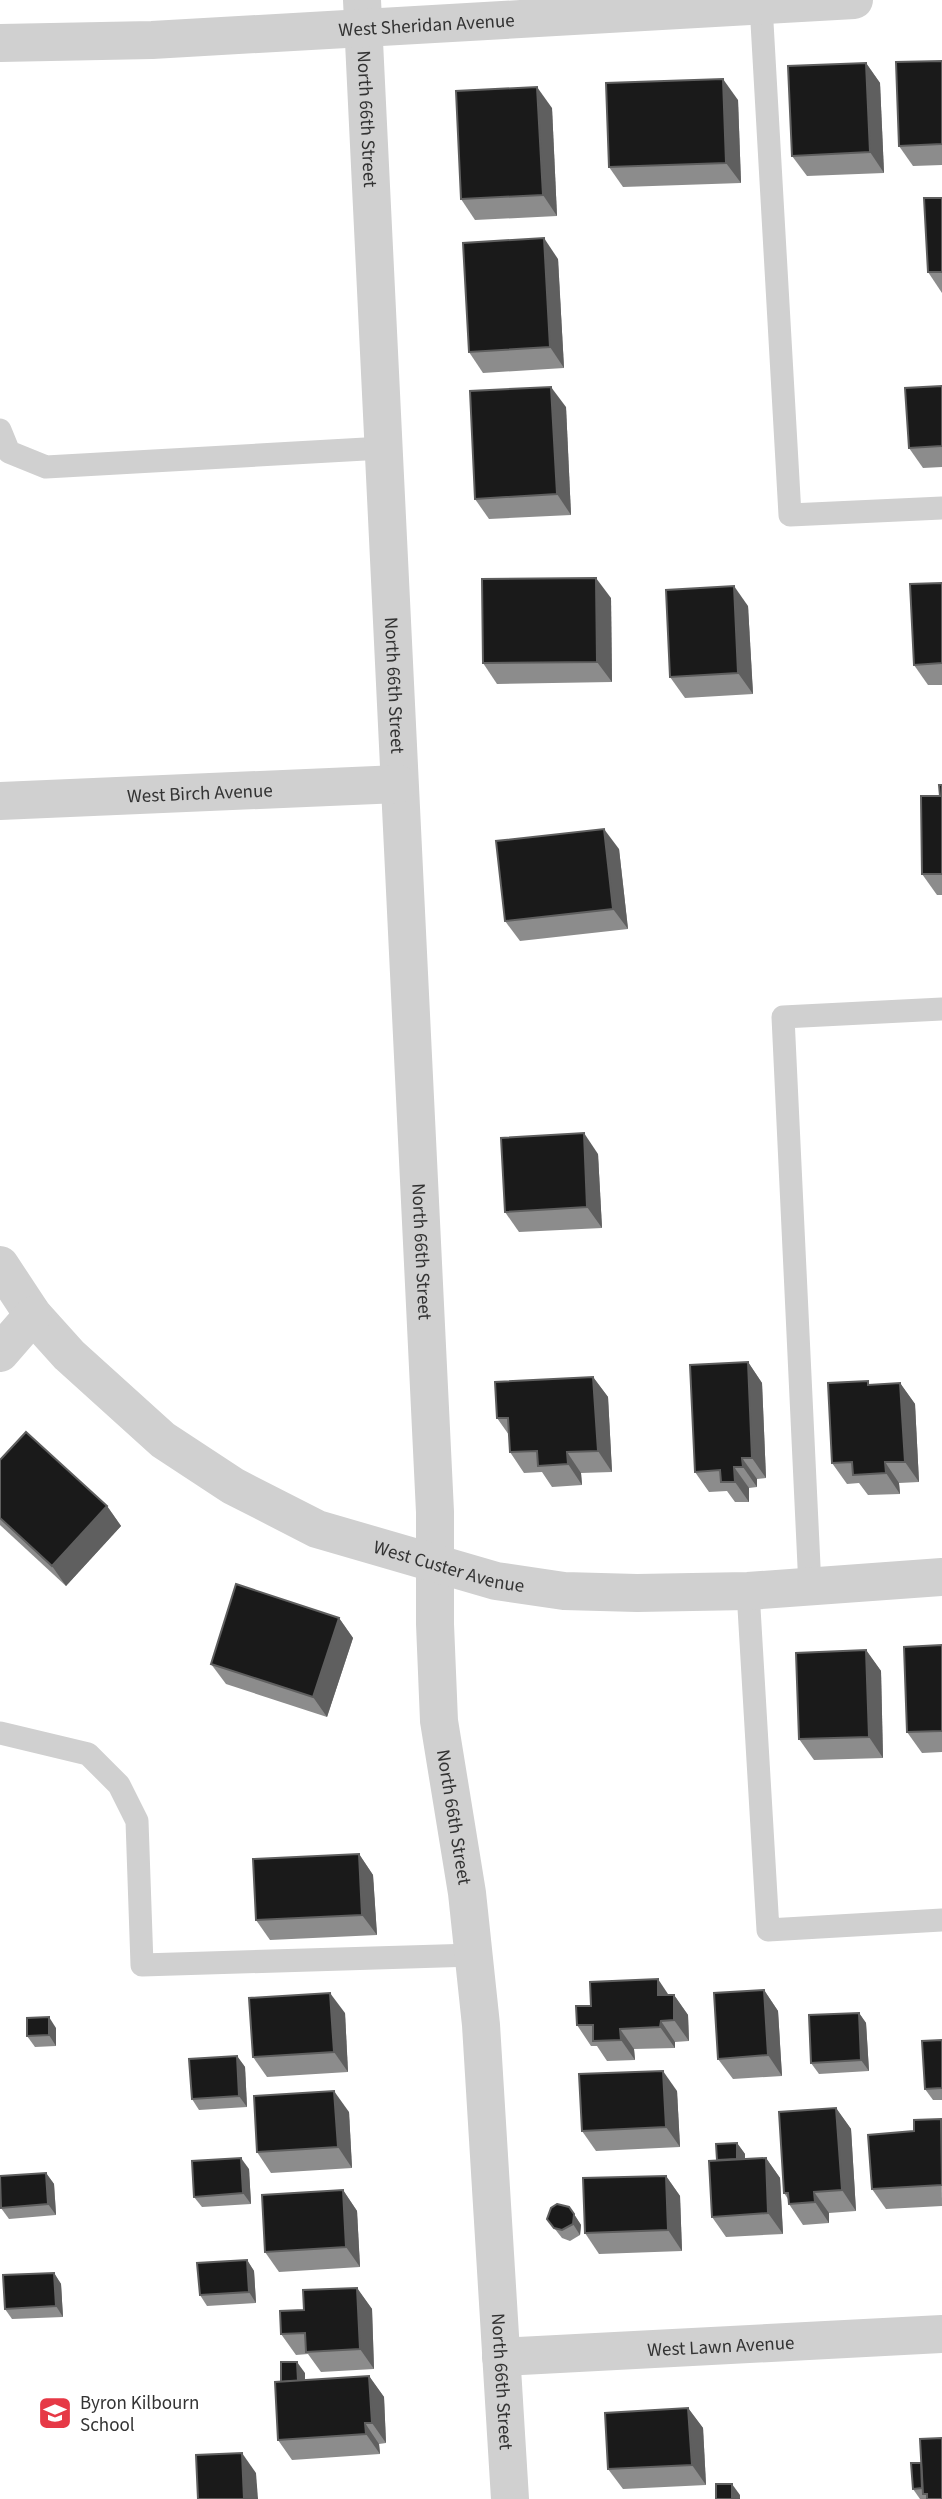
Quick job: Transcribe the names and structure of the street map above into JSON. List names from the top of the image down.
{
  "streets": {
    "street": [
      "West Sheridan Avenue",
      "North 66th Street",
      "West Birch Avenue",
      "West Custer Avenue",
      "West Lawn Avenue"
    ]
  },
  "crossings": [
    ["West Sheridan Avenue", "North 66th Street"],
    ["North 66th Street", "West Birch Avenue"],
    ["North 66th Street", "West Custer Avenue"],
    ["North 66th Street", "West Lawn Avenue"]
  ],
  "places": {
    "school or university": ["Byron Kilbourn School"]
  }
}
